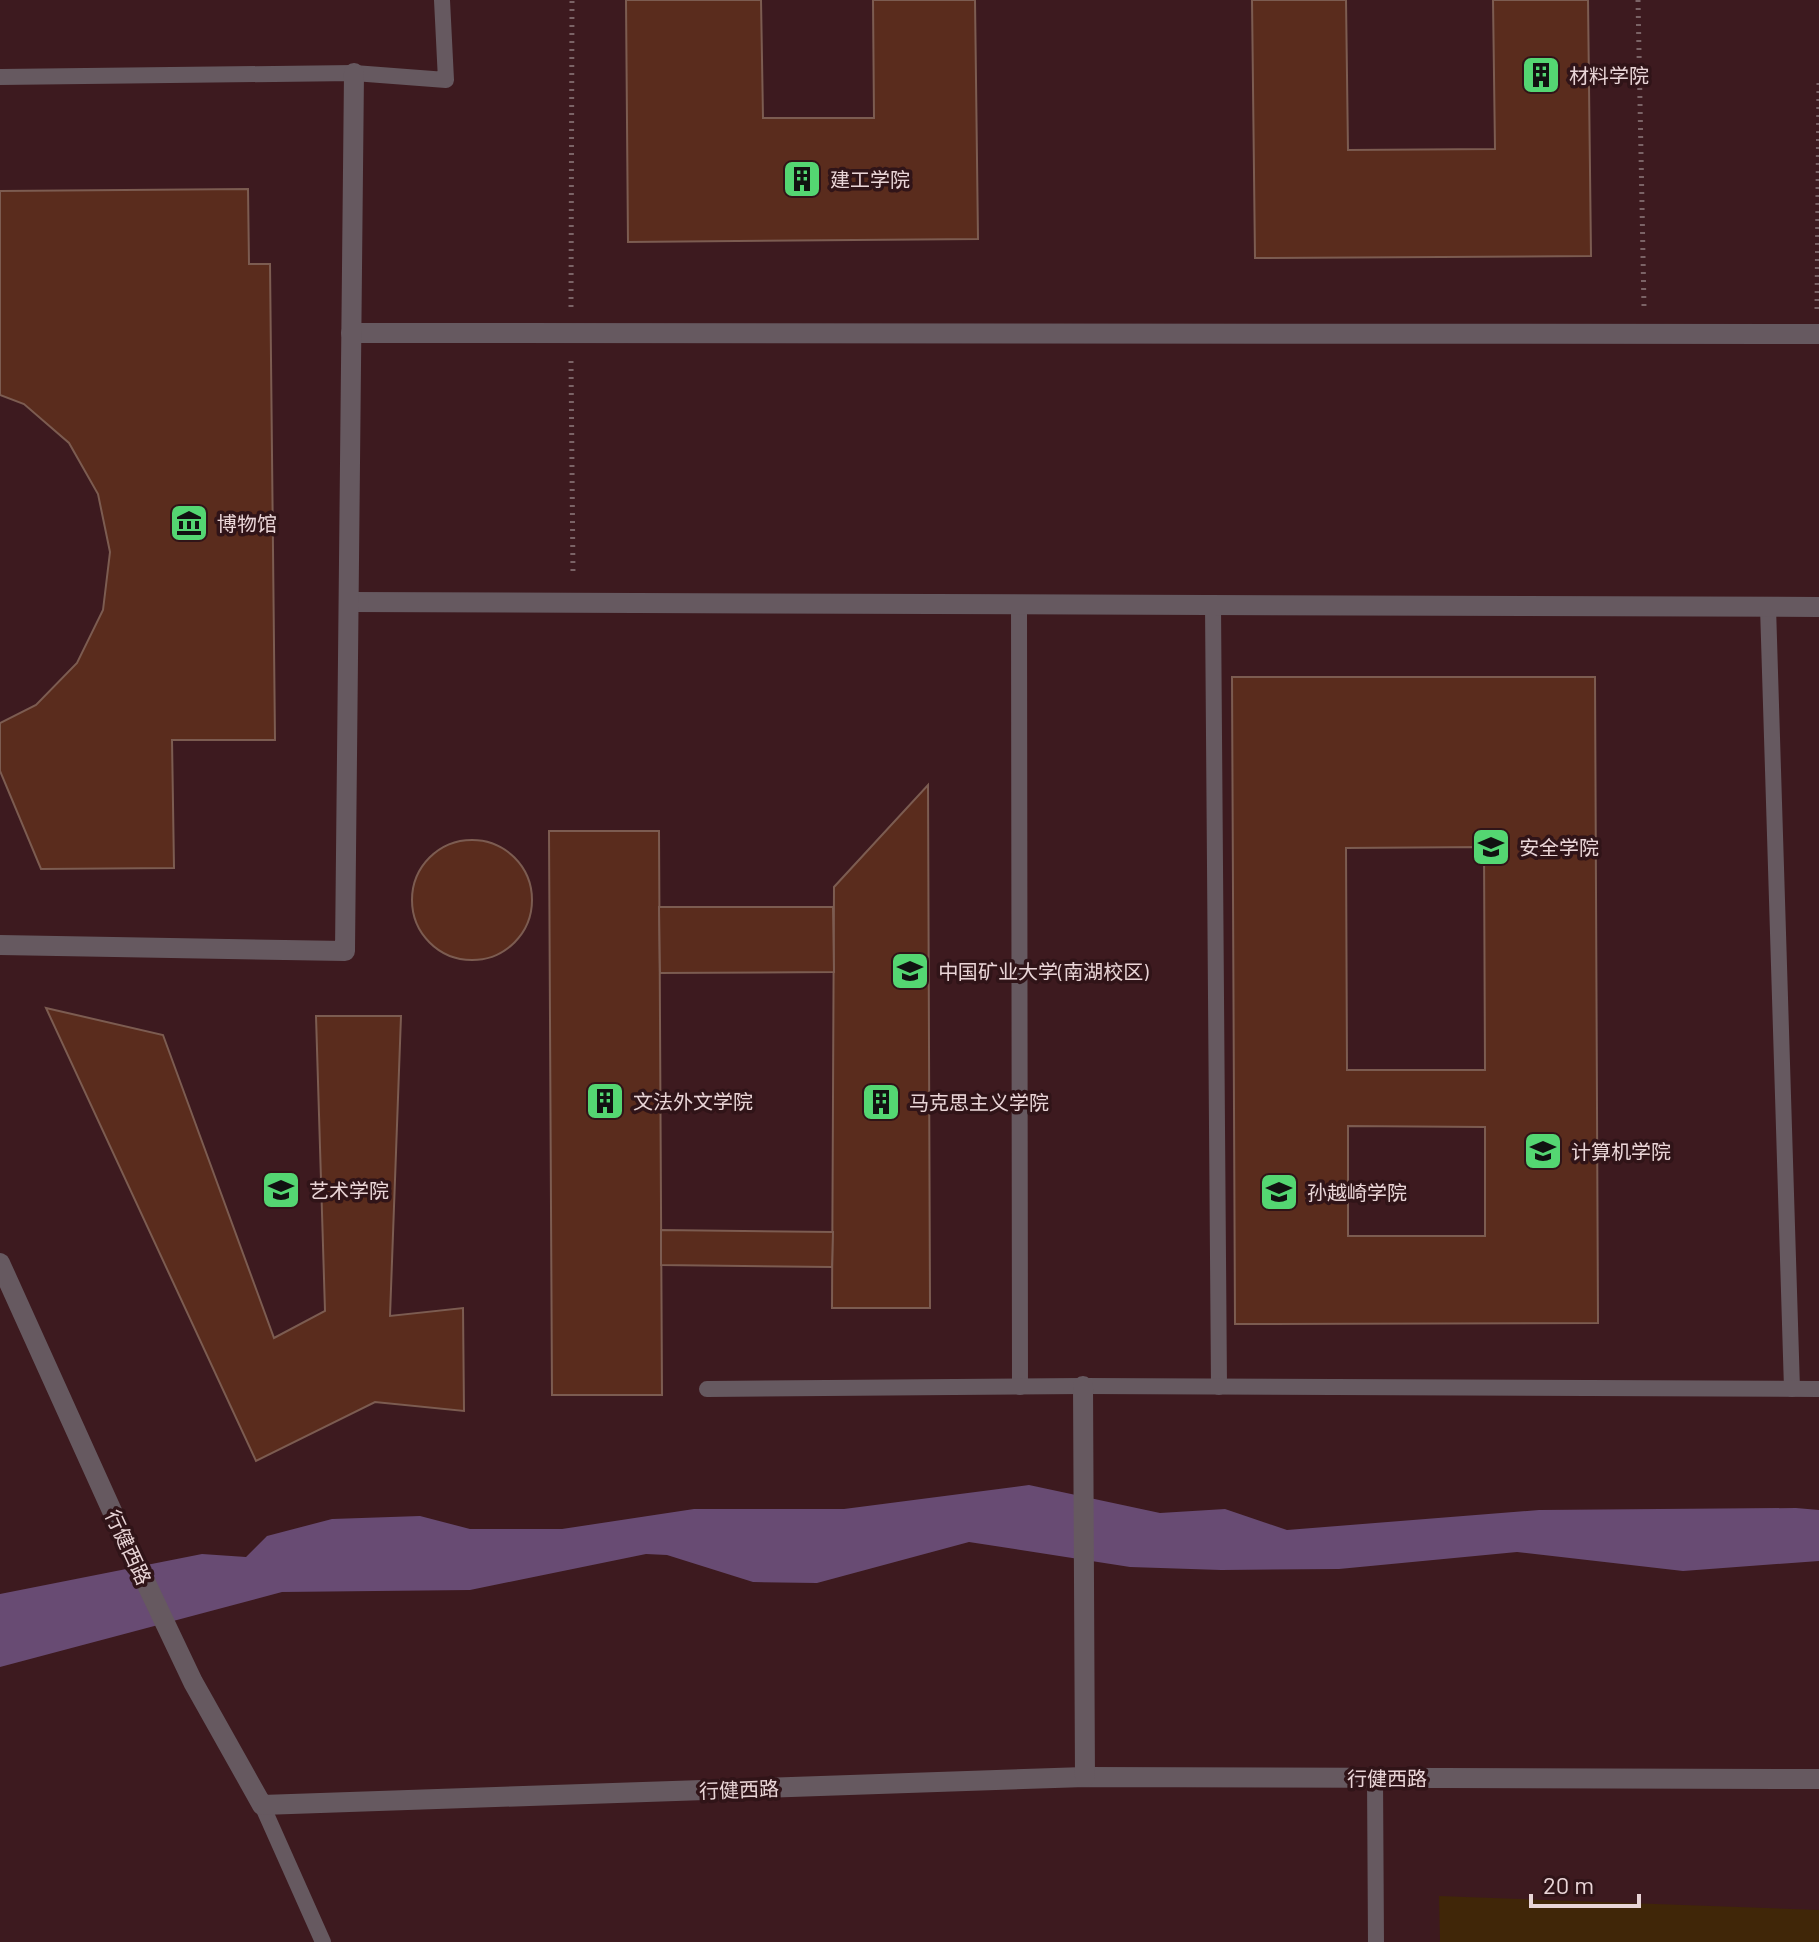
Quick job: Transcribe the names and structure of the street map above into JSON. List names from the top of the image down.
{
  "streets": {
    "street": ["行健西路"]
  },
  "places": {
    "building": [
      "材料学院",
      "建工学院",
      "文法外文学院",
      "马克思主义学院"
    ],
    "museum": ["博物馆"],
    "school or university": [
      "安全学院",
      "中国矿业大学(南湖校区)",
      "计算机学院",
      "艺术学院",
      "孙越崎学院"
    ]
  },
  "scale_bar": "20 m"
}
